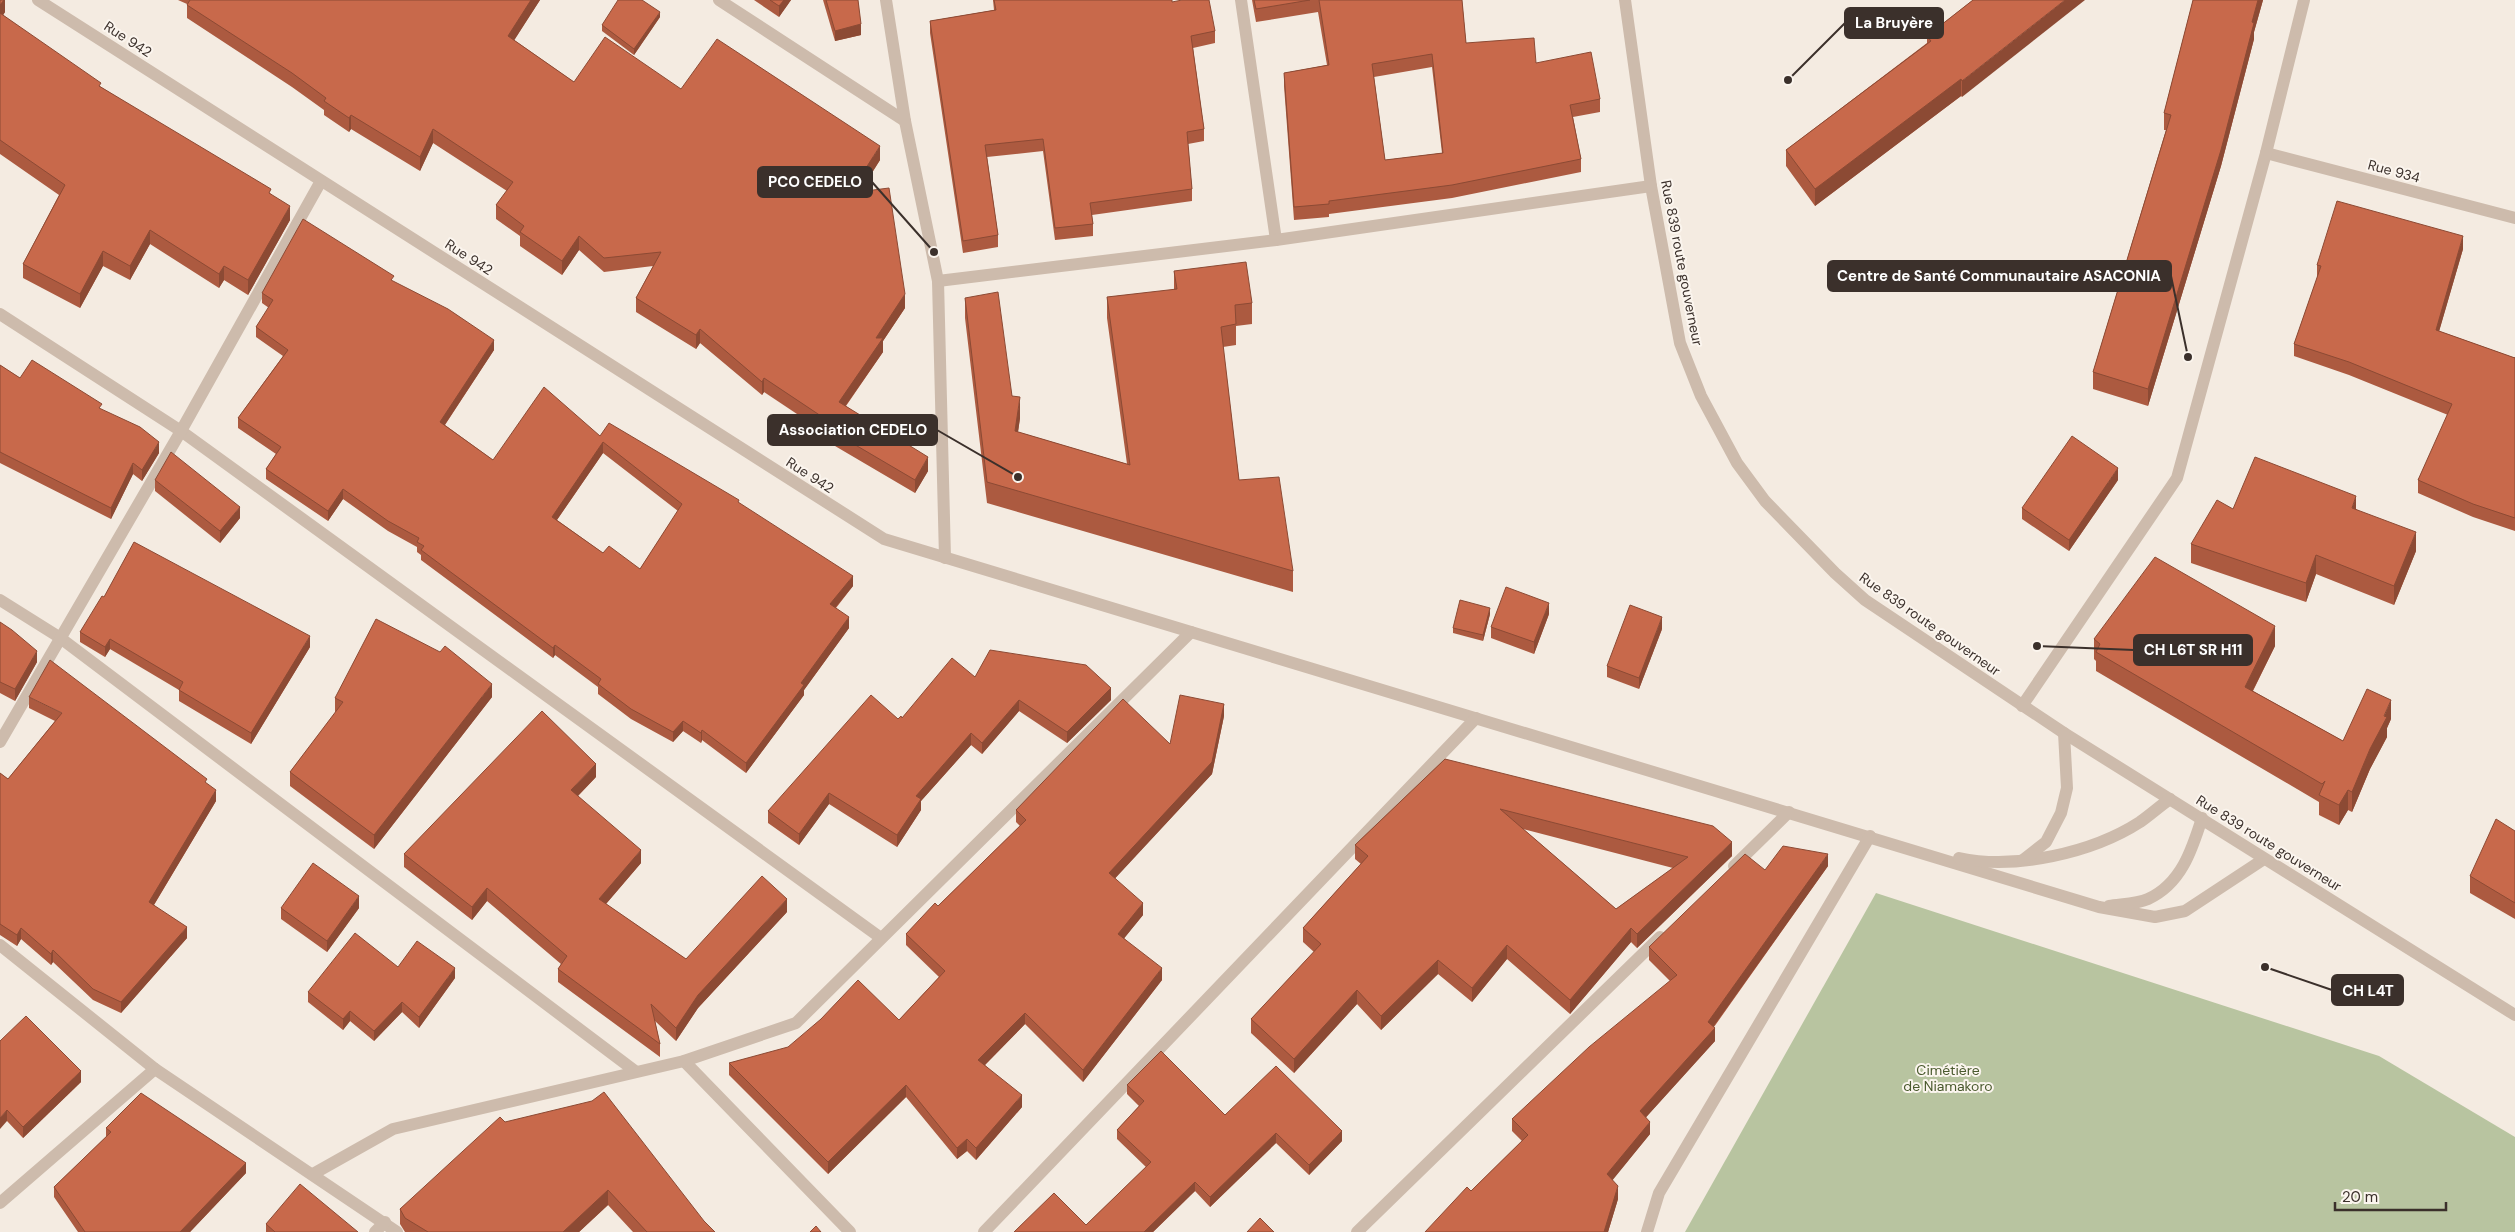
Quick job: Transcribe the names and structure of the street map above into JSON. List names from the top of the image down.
{
  "streets": {
    "street": ["Rue 942", "Rue 934", "Rue 839 route gouverneur"]
  },
  "parks": ["Cimétière de Niamakoro"],
  "places": [
    "La Bruyère",
    "PCO CEDELO",
    "Centre de Santé Communautaire ASACONIA",
    "Association CEDELO",
    "CH L6T SR H11",
    "CH L4T"
  ],
  "scale_bar": "20 m"
}
